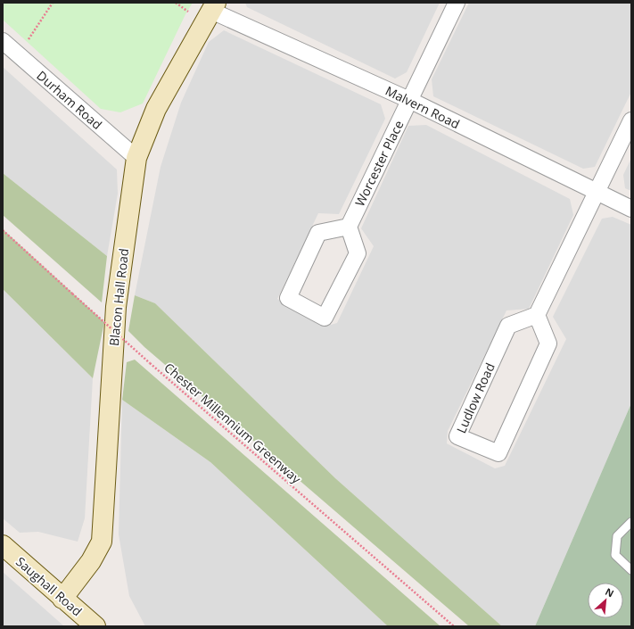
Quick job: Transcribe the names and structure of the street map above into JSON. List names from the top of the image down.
{
  "streets": {
    "street": [
      "Durham Road",
      "Malvern Road",
      "Worcester Place",
      "Blacon Hall Road",
      "Ludlow Road",
      "Saughall Road"
    ],
    "path": ["Chester Millennium Greenway"]
  },
  "crossings": [
    ["Durham Road", "Blacon Hall Road"],
    ["Malvern Road", "Worcester Place"],
    ["Malvern Road", "Blacon Hall Road"],
    ["Blacon Hall Road", "Saughall Road"]
  ],
  "north": "top right"
}
